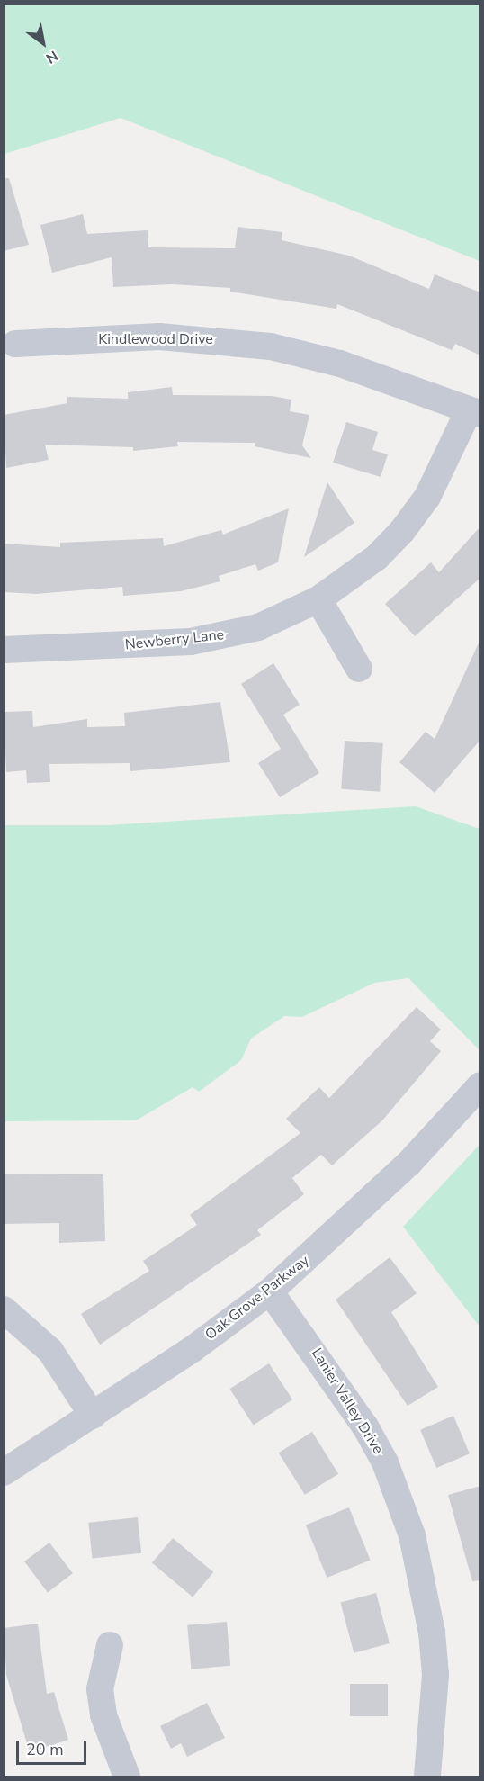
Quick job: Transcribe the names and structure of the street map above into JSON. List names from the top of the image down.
{
  "streets": {
    "street": [
      "Kindlewood Drive",
      "Newberry Lane",
      "Oak Grove Parkway",
      "Lanier Valley Drive"
    ]
  },
  "crossings": [
    ["Kindlewood Drive", "Newberry Lane"],
    ["Oak Grove Parkway", "Lanier Valley Drive"]
  ],
  "scale_bar": "20 m",
  "north": "bottom right"
}
